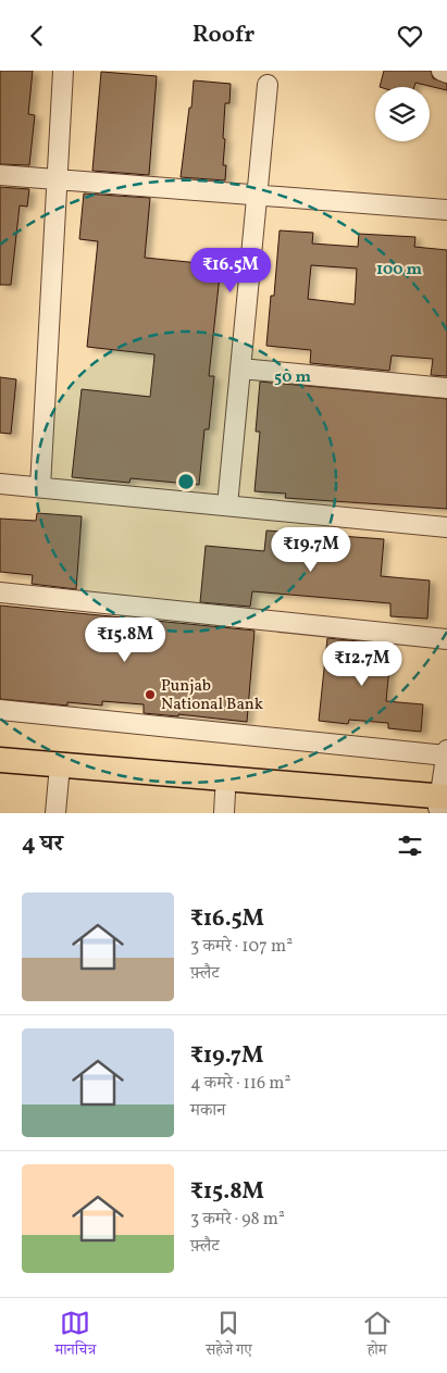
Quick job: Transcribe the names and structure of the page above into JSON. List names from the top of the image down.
{
  "places": ["Punjab National Bank"],
  "page": {
    "header": "Roofr",
    "price": [
      "₹16.5M",
      "₹19.7M",
      "₹15.8M",
      "₹12.7M"
    ],
    "heading": "4 घर",
    "list": [
      {
        "name": "₹16.5M",
        "note": "3 कमरे · 107 m² · फ़्लैट"
      },
      {
        "name": "₹19.7M",
        "note": "4 कमरे · 116 m² · मकान"
      },
      {
        "name": "₹15.8M",
        "note": "3 कमरे · 98 m² · फ़्लैट"
      }
    ],
    "tabs": ["मानचित्र", "सहेजे गए", "होम"]
  },
  "rings": ["100 m", "50 m"]
}
